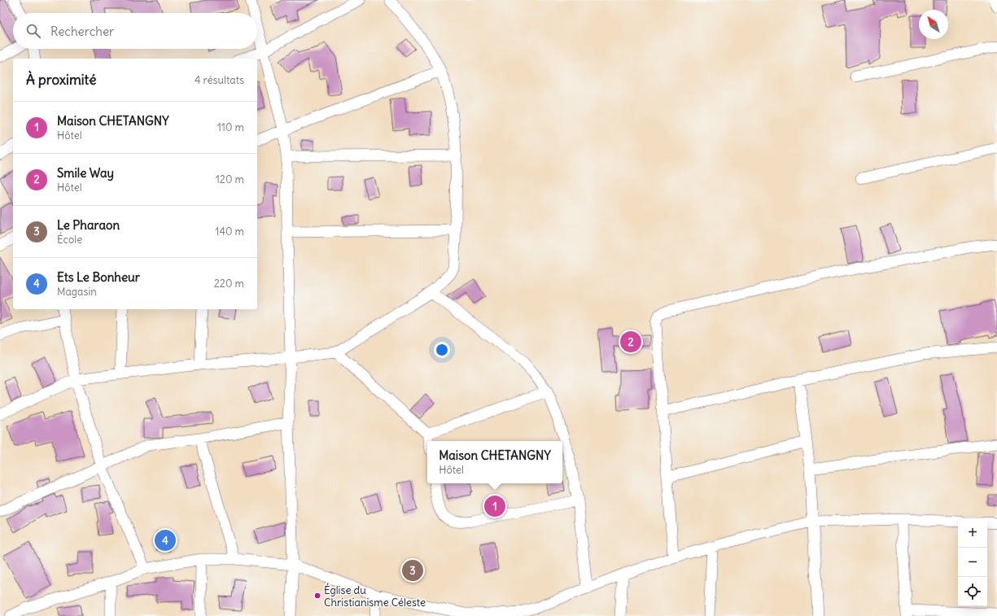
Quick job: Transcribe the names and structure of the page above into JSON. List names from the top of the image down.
{
  "places": ["Église du Christianisme Céleste"],
  "north": "top left",
  "page": {
    "search": "Rechercher",
    "heading": ["À proximité", "4 résultats"],
    "list": [
      {
        "mark": "1",
        "name": "Maison CHETANGNY",
        "note": "Hôtel",
        "value": "110 m"
      },
      {
        "mark": "2",
        "name": "Smile Way",
        "note": "Hôtel",
        "value": "120 m"
      },
      {
        "mark": "3",
        "name": "Le Pharaon",
        "note": "École",
        "value": "140 m"
      },
      {
        "mark": "4",
        "name": "Ets Le Bonheur",
        "note": "Magasin",
        "value": "220 m"
      }
    ],
    "pins": [
      "2",
      "1",
      "4",
      "3"
    ],
    "popup": ["Maison CHETANGNY", "Hôtel"],
    "map_buttons": ["+", "−"]
  }
}
